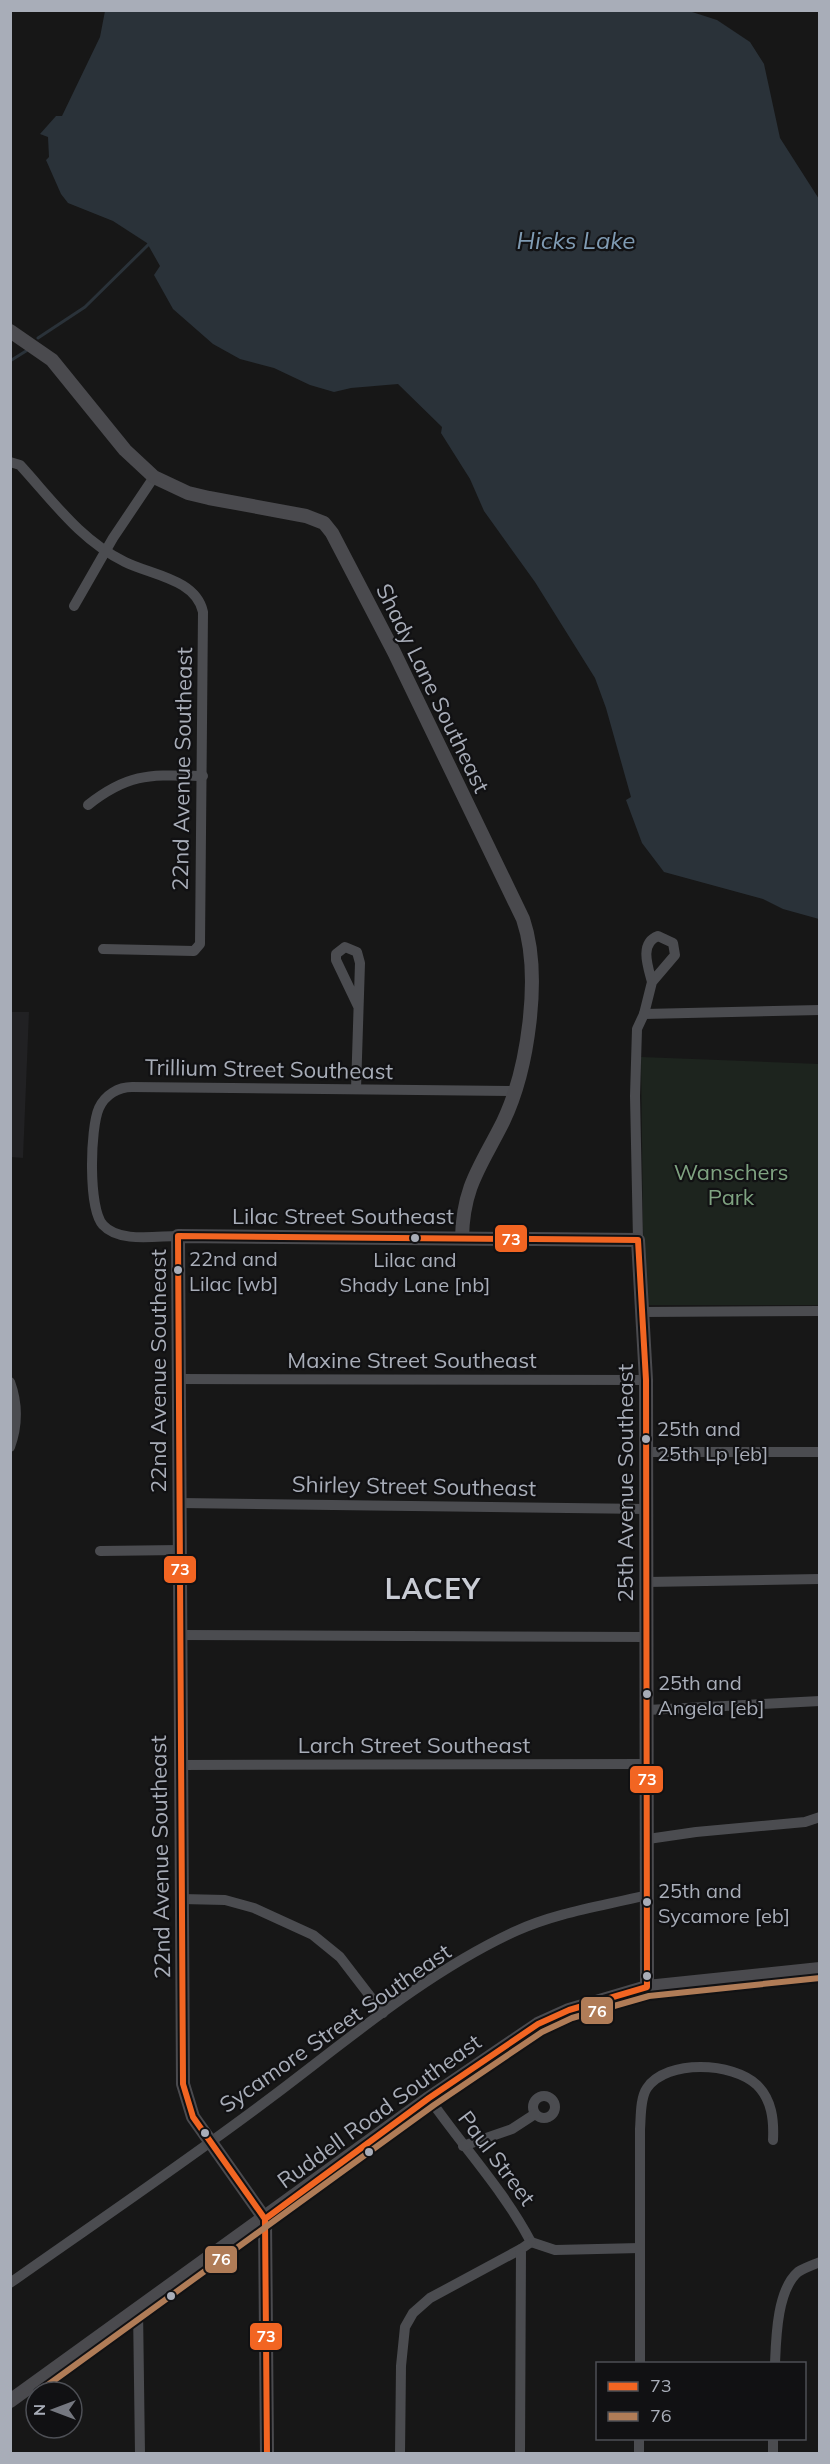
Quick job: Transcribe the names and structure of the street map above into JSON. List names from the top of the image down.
{
  "streets": {
    "street": [
      "Shady Lane Southeast",
      "22nd Avenue Southeast",
      "Trillium Street Southeast",
      "Lilac Street Southeast",
      "Maxine Street Southeast",
      "25th Avenue Southeast",
      "Shirley Street Southeast",
      "Larch Street Southeast",
      "Sycamore Street Southeast",
      "Ruddell Road Southeast",
      "Paul Street"
    ]
  },
  "crossings": [
    ["Shady Lane Southeast", "Trillium Street Southeast"],
    ["Shady Lane Southeast", "Lilac Street Southeast"],
    ["22nd Avenue Southeast", "Lilac Street Southeast"],
    ["22nd Avenue Southeast", "Maxine Street Southeast"],
    ["22nd Avenue Southeast", "Shirley Street Southeast"],
    ["22nd Avenue Southeast", "Larch Street Southeast"],
    ["22nd Avenue Southeast", "Sycamore Street Southeast"],
    ["22nd Avenue Southeast", "Ruddell Road Southeast"],
    ["Trillium Street Southeast", "Lilac Street Southeast"],
    ["Lilac Street Southeast", "25th Avenue Southeast"],
    ["Maxine Street Southeast", "25th Avenue Southeast"],
    ["25th Avenue Southeast", "Shirley Street Southeast"],
    ["25th Avenue Southeast", "Larch Street Southeast"],
    ["25th Avenue Southeast", "Sycamore Street Southeast"],
    ["25th Avenue Southeast", "Ruddell Road Southeast"],
    ["Ruddell Road Southeast", "Paul Street"]
  ],
  "districts": ["LACEY"],
  "water": ["Hicks Lake"],
  "parks": ["Wanschers Park"],
  "places": [
    "Lilac and Shady Lane [nb]",
    "22nd and Lilac [wb]",
    "25th and 25th Lp [eb]",
    "25th and Angela [eb]",
    "25th and Sycamore [eb]"
  ],
  "lines": ["transit line 73", "transit line 76"],
  "legend": ["73", "76"],
  "north": "left"
}
